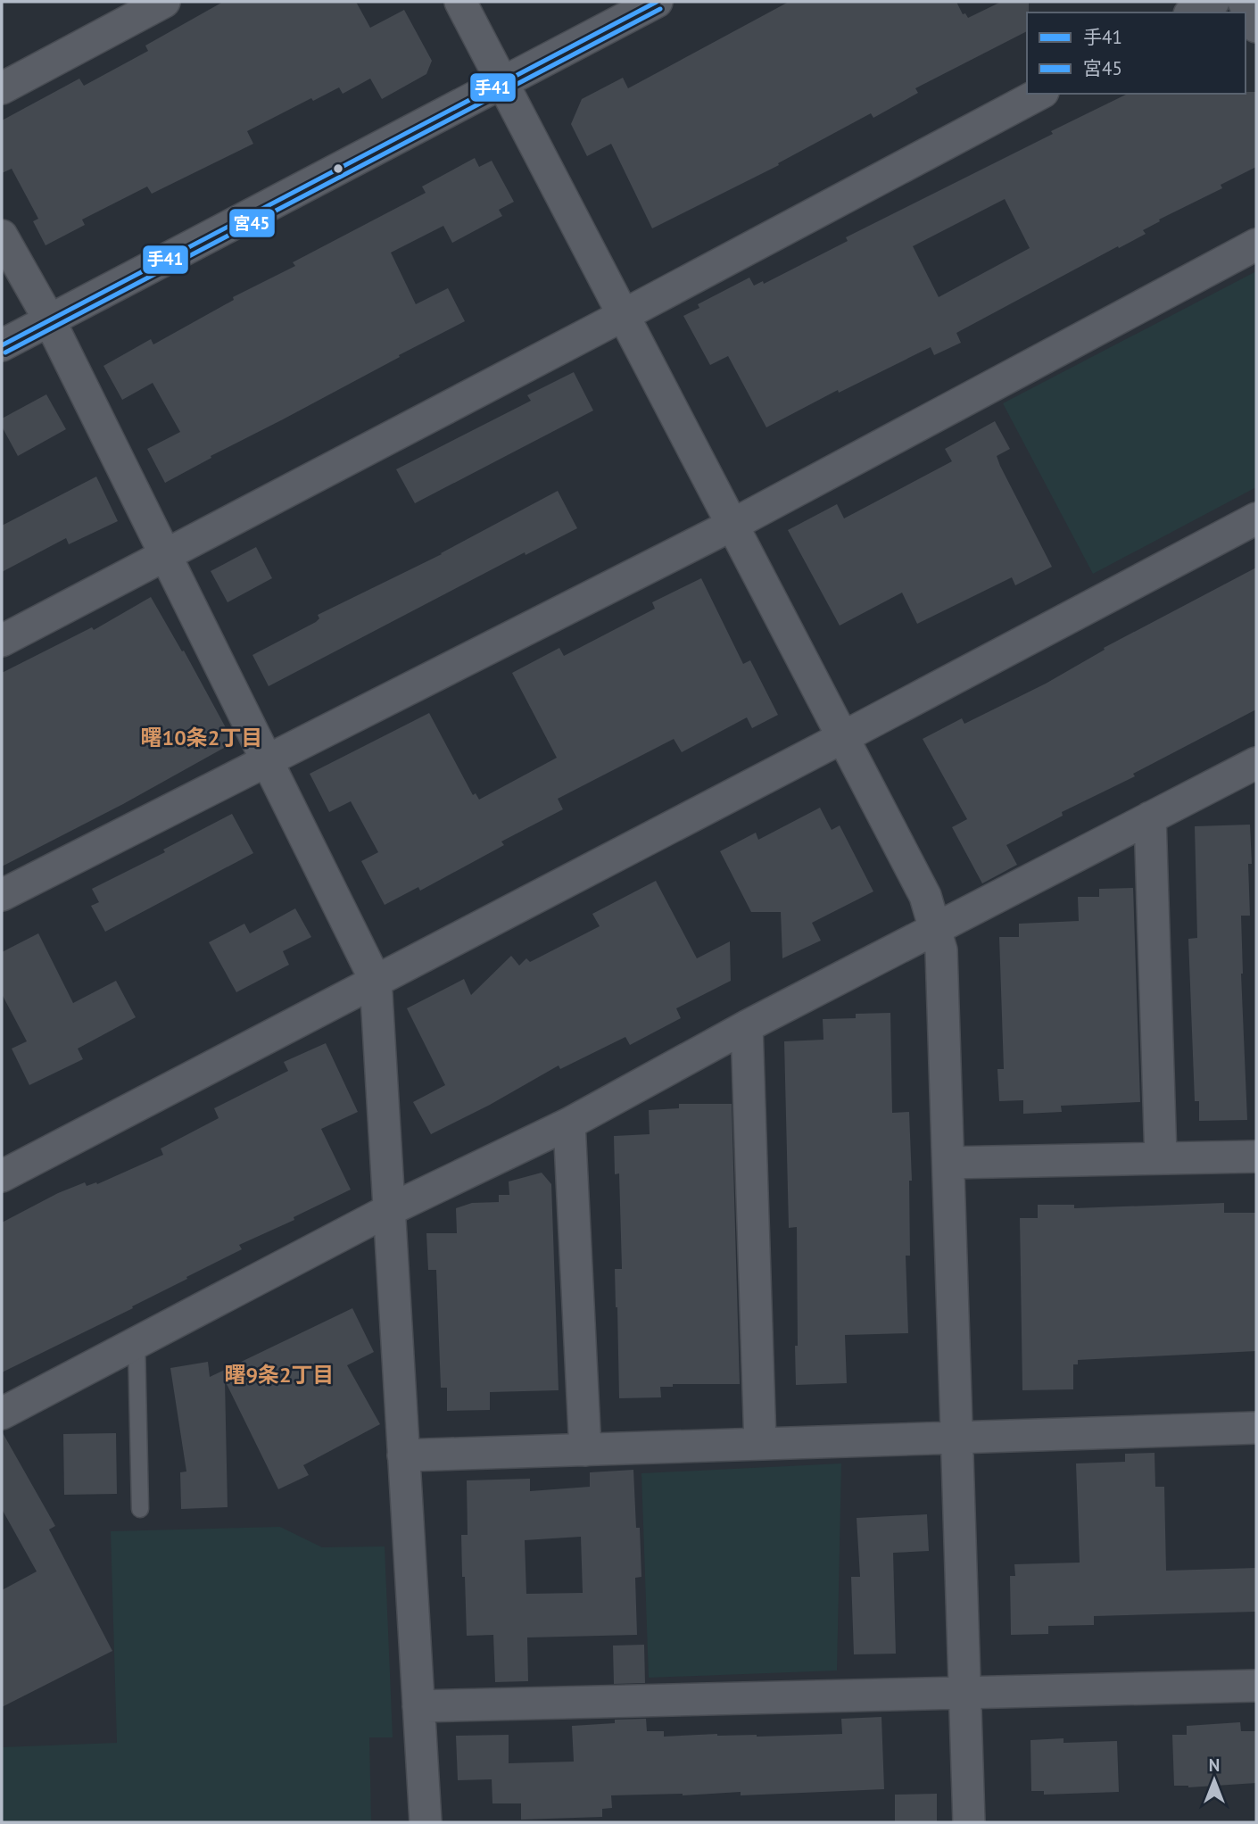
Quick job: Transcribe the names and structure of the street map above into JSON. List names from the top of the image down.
{
  "districts": ["曙10条2丁目", "曙9条2丁目"],
  "lines": ["transit line 手41", "transit line 宮45"],
  "legend": ["手41", "宮45"],
  "north": "top"
}
